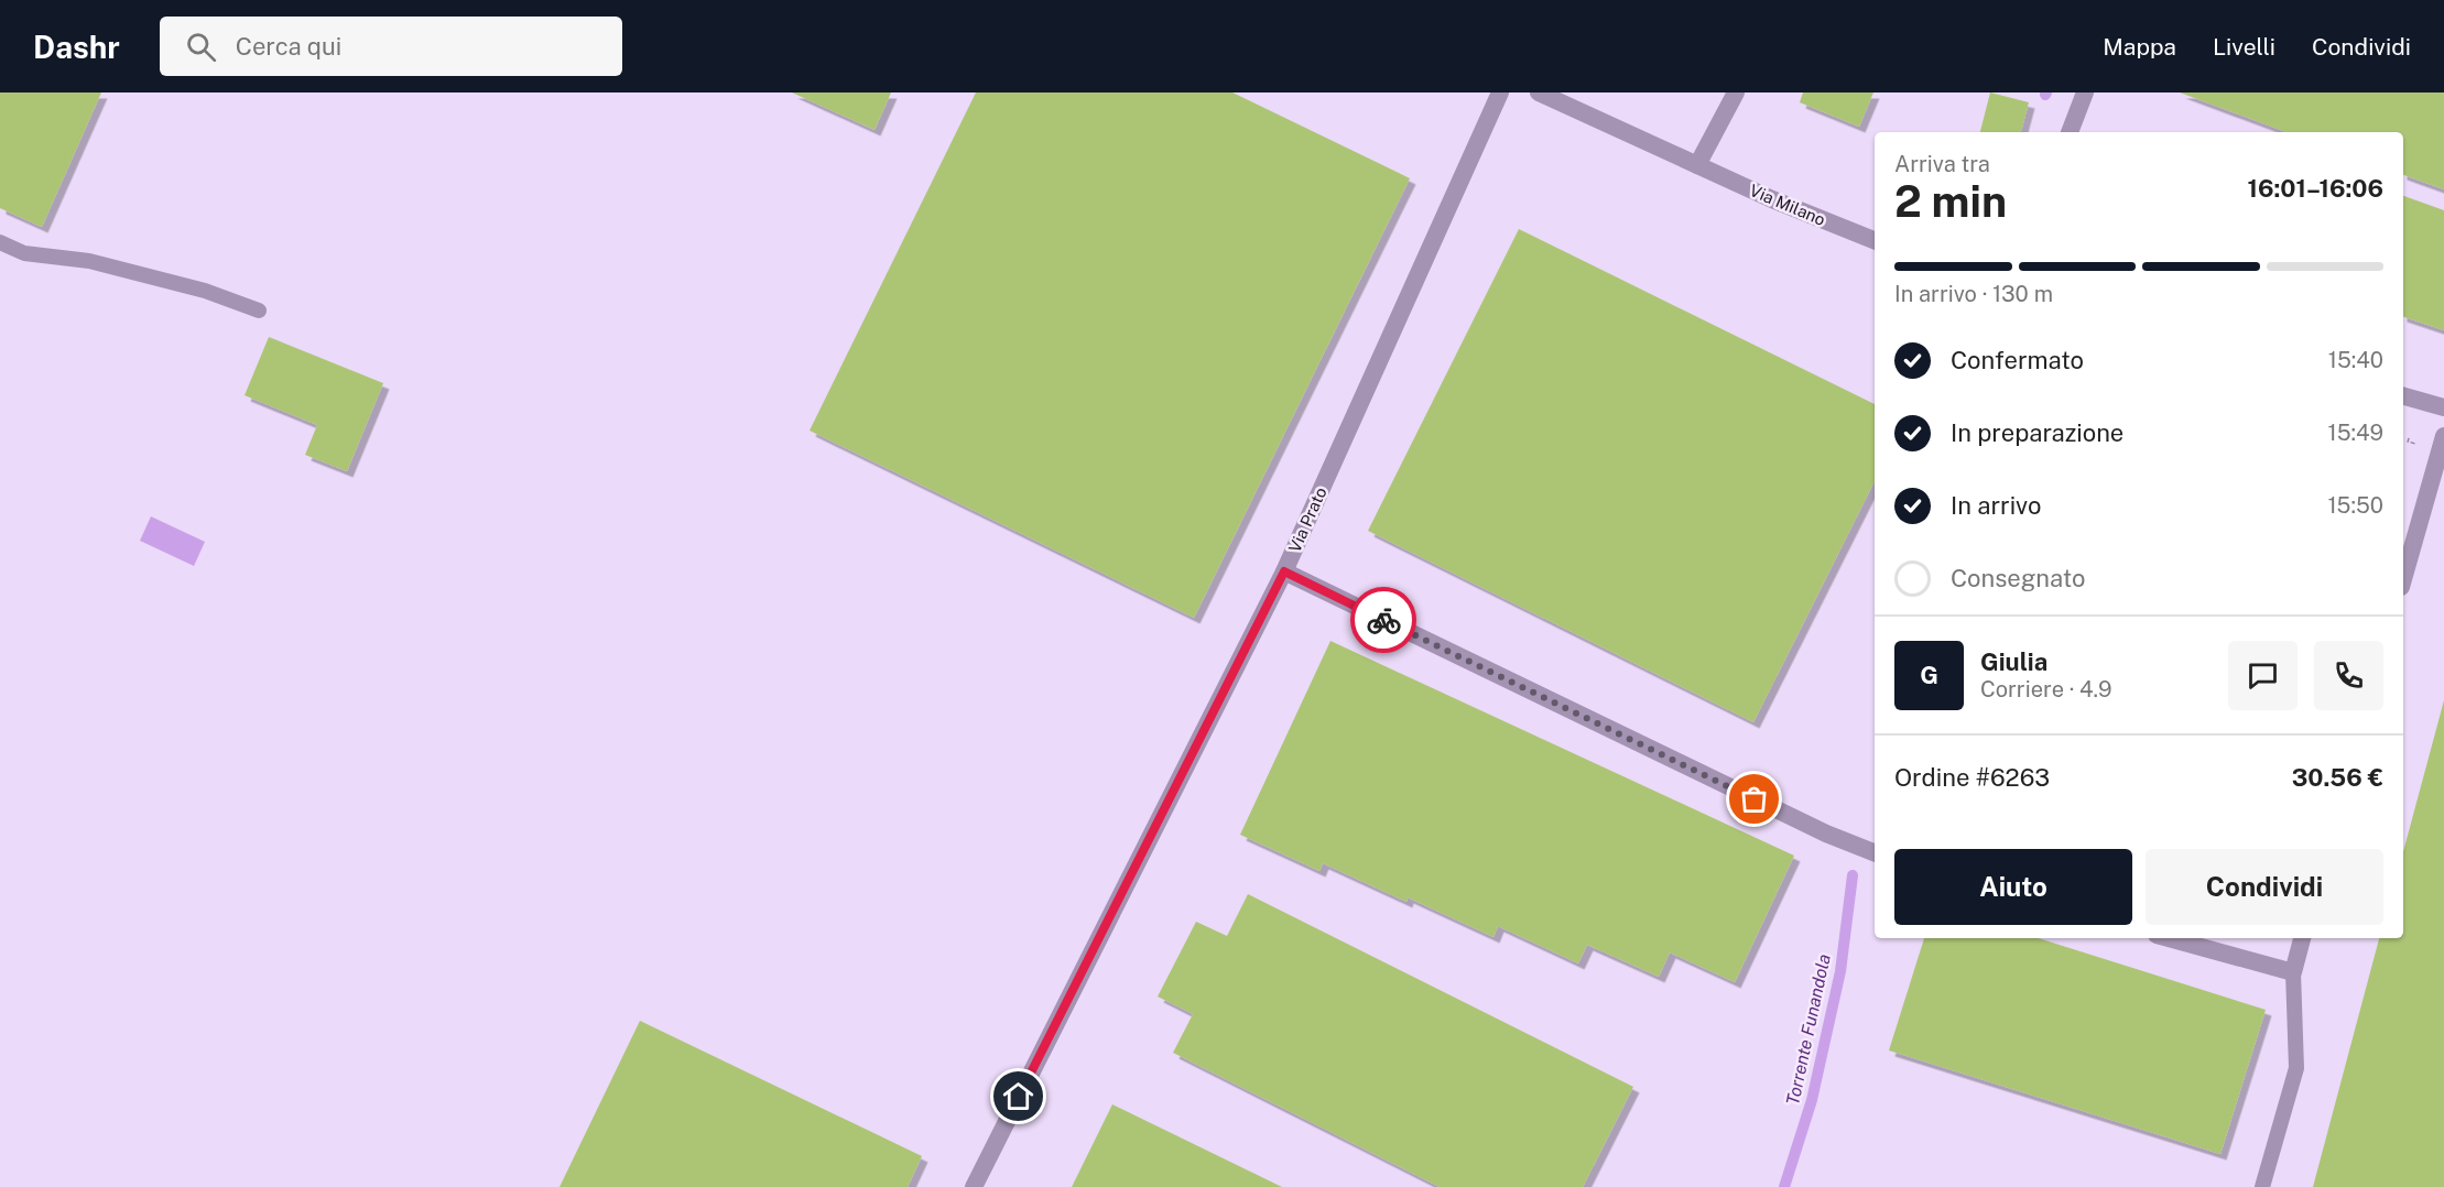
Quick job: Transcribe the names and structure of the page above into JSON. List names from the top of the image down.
{
  "streets": {
    "street": ["Via Milano", "Via Prato"]
  },
  "water": ["Torrente Funandola"],
  "page": {
    "header": "Dashr",
    "search": "Cerca qui",
    "nav": ["Mappa", "Livelli", "Condividi"],
    "heading": ["2 min", "Arriva tra", "16:01–16:06"],
    "panel": [
      "Giulia",
      "Corriere · 4.9",
      "Ordine #6263",
      "30.56 €"
    ],
    "bar": "In arrivo · 130 m",
    "list": [
      ["Confermato", "15:40"],
      ["In preparazione", "15:49"],
      ["In arrivo", "15:50"],
      "Consegnato"
    ],
    "round": "G",
    "buttons": ["Aiuto", "Condividi"]
  }
}
